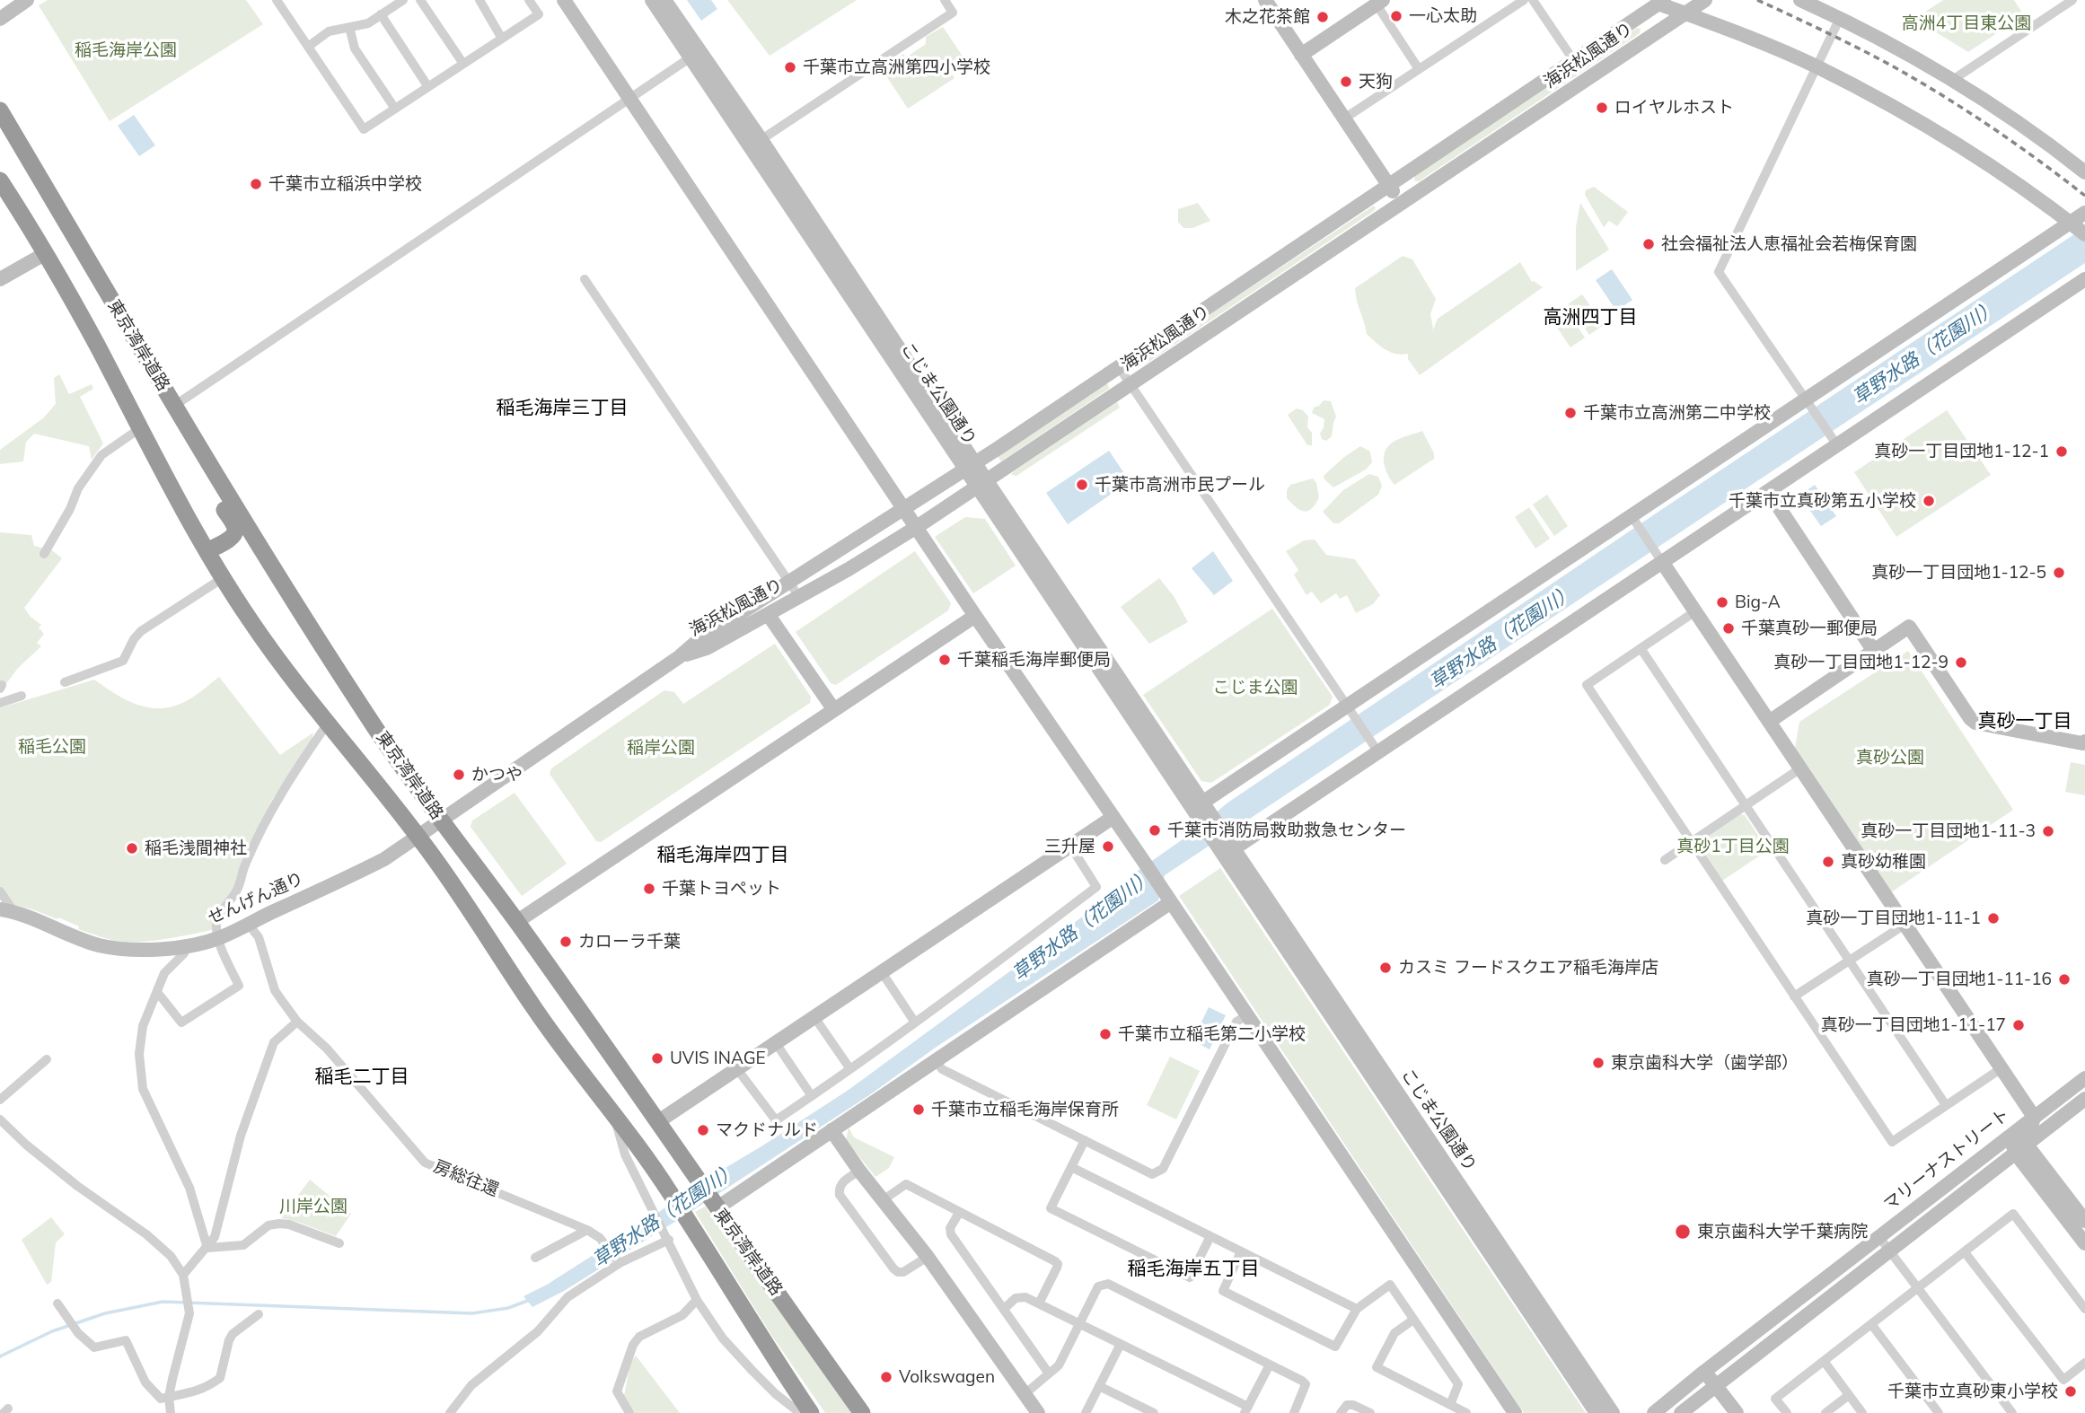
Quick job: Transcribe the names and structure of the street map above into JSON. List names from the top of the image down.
{
  "streets": {
    "highway": ["東京湾岸道路"],
    "street": [
      "海浜松風通り",
      "こじま公園通り",
      "せんげん通り",
      "マリーナストリート",
      "房総往還"
    ]
  },
  "crossings": [
    ["海浜松風通り", "こじま公園通り"],
    ["海浜松風通り", "せんげん通り"],
    ["東京湾岸道路", "せんげん通り"],
    ["せんげん通り", "房総往還"]
  ],
  "districts": [
    "高洲四丁目",
    "稲毛海岸三丁目",
    "真砂一丁目",
    "稲毛海岸四丁目",
    "稲毛二丁目",
    "稲毛海岸五丁目"
  ],
  "water": ["草野水路（花園川）"],
  "parks": [
    "高洲4丁目東公園",
    "稲毛海岸公園",
    "こじま公園",
    "稲毛公園",
    "稲岸公園",
    "真砂公園",
    "真砂1丁目公園",
    "川岸公園"
  ],
  "places": [
    "一心太助",
    "木之花茶館",
    "千葉市立高洲第四小学校",
    "天狗",
    "ロイヤルホスト",
    "千葉市立稲浜中学校",
    "社会福祉法人恵福祉会若梅保育園",
    "千葉市立高洲第二中学校",
    "真砂一丁目団地1-12-1",
    "千葉市高洲市民プール",
    "千葉市立真砂第五小学校",
    "真砂一丁目団地1-12-5",
    "Big-A",
    "千葉真砂一郵便局",
    "千葉稲毛海岸郵便局",
    "真砂一丁目団地1-12-9",
    "かつや",
    "千葉市消防局救助救急センター",
    "真砂一丁目団地1-11-3",
    "三升屋",
    "稲毛浅間神社",
    "真砂幼稚園",
    "千葉トヨペット",
    "真砂一丁目団地1-11-1",
    "カローラ千葉",
    "カスミ フードスクエア稲毛海岸店",
    "真砂一丁目団地1-11-16",
    "真砂一丁目団地1-11-17",
    "千葉市立稲毛第二小学校",
    "UVIS INAGE",
    "東京歯科大学（歯学部）",
    "千葉市立稲毛海岸保育所",
    "マクドナルド",
    "東京歯科大学千葉病院",
    "Volkswagen",
    "千葉市立真砂東小学校"
  ]
}
